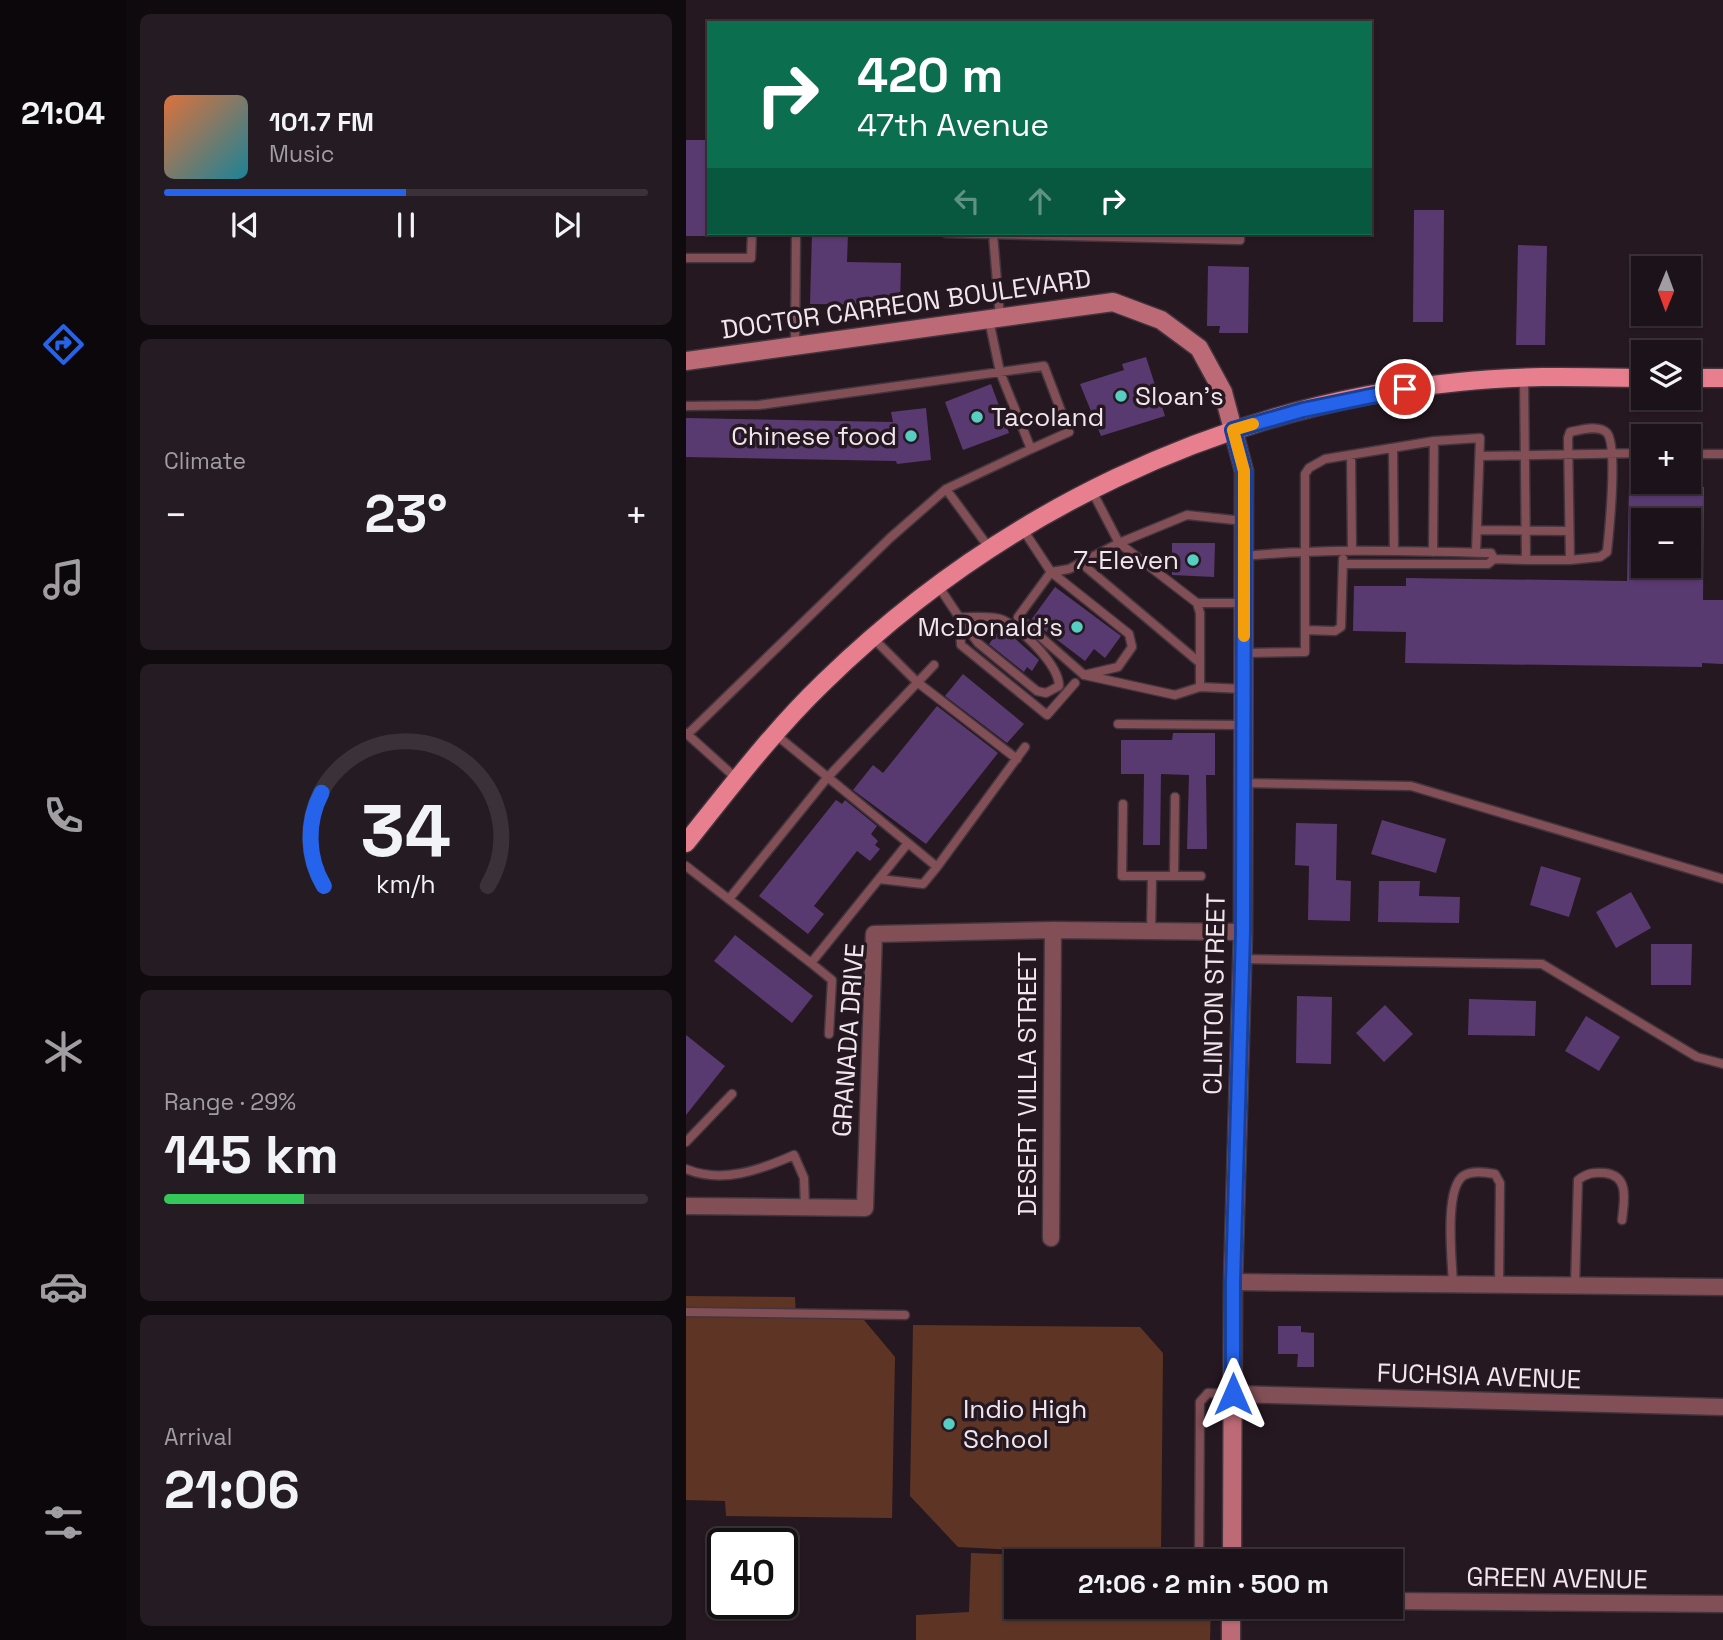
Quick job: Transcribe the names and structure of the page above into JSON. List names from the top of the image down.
{
  "streets": {
    "street": [
      "DOCTOR CARREON BOULEVARD",
      "CLINTON STREET",
      "GRANADA DRIVE",
      "DESERT VILLA STREET",
      "FUCHSIA AVENUE",
      "GREEN AVENUE"
    ]
  },
  "crossings": [
    ["DOCTOR CARREON BOULEVARD", "CLINTON STREET"],
    ["CLINTON STREET", "GRANADA DRIVE"],
    ["CLINTON STREET", "FUCHSIA AVENUE"],
    ["GRANADA DRIVE", "DESERT VILLA STREET"]
  ],
  "places": [
    "Sloan's",
    "Tacoland",
    "Chinese food",
    "7-Eleven",
    "McDonald's",
    "Indio High School"
  ],
  "north": "bottom",
  "page": {
    "tabs": "21:04",
    "turn": ["420 m", "47th Avenue"],
    "song": ["101.7 FM", "Music"],
    "map_buttons": ["+", "−"],
    "tile": [
      "Climate",
      ["Range · 29%", "145 km"],
      ["Arrival", "21:06"]
    ],
    "heat": ["−", "23°", "+"],
    "limit": "40",
    "trip": "21:06 · 2 min · 500 m",
    "gauge": ["34", "km/h"]
  }
}
